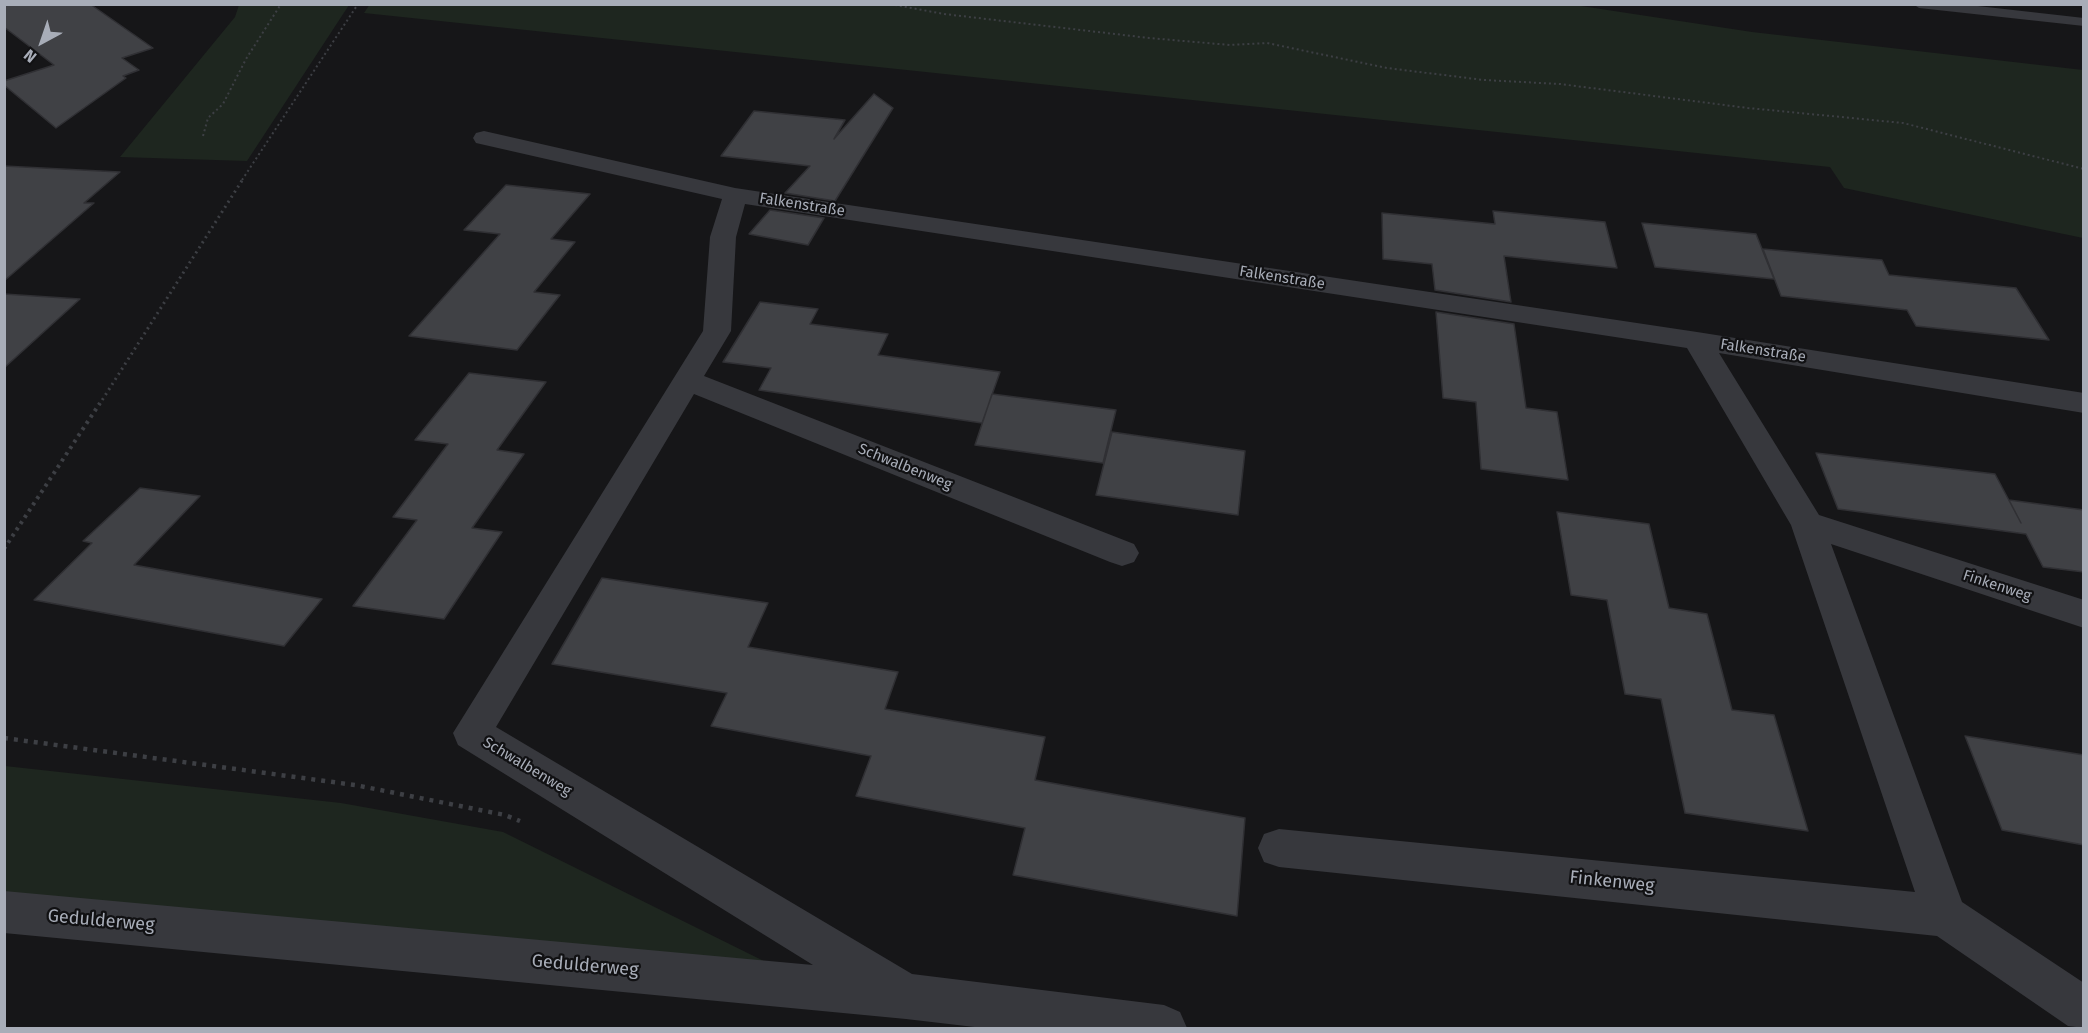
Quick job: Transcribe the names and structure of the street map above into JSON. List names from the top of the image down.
{
  "streets": {
    "street": [
      "Falkenstraße",
      "Schwalbenweg",
      "Finkenweg",
      "Gedulderweg"
    ]
  },
  "crossings": [
    ["Falkenstraße", "Schwalbenweg"],
    ["Schwalbenweg", "Gedulderweg"]
  ],
  "north": "bottom left"
}
